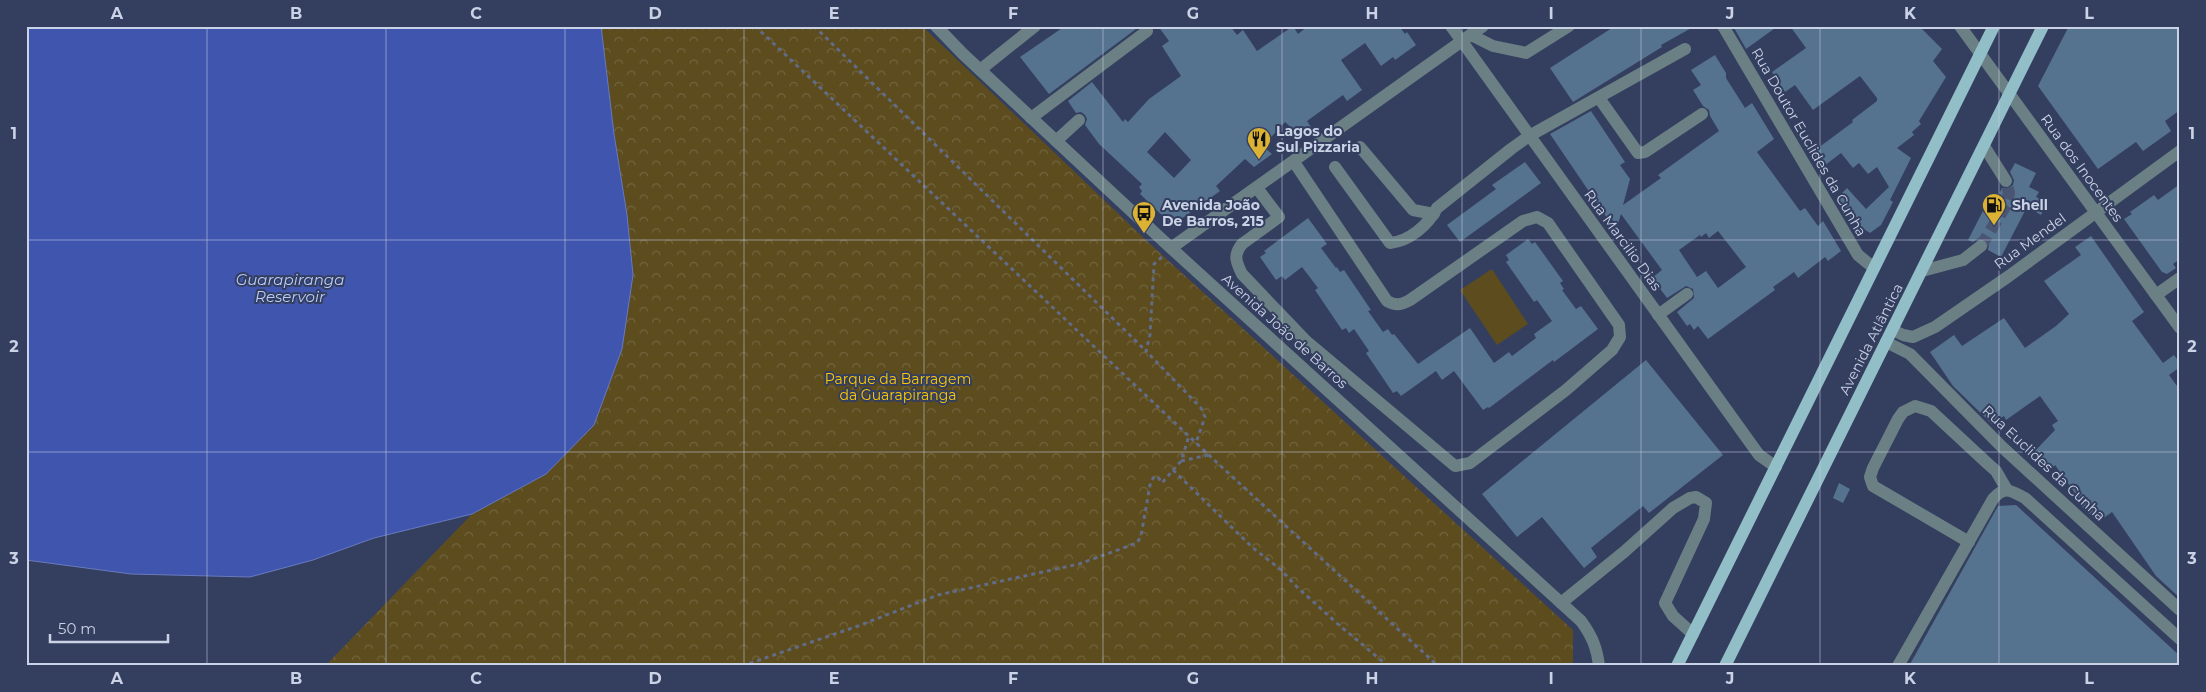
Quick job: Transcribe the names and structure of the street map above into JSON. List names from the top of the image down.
{
  "streets": {
    "main road": ["Avenida Atlântica"],
    "street": [
      "Rua Doutor Euclides da Cunha",
      "Rua dos Inocentes",
      "Rua Marcilio Dias",
      "Rua Mendel",
      "Avenida João de Barros",
      "Rua Euclides da Cunha"
    ]
  },
  "crossings": [
    ["Rua Doutor Euclides da Cunha", "Avenida Atlântica"],
    ["Rua dos Inocentes", "Rua Mendel"],
    ["Rua dos Inocentes", "Avenida Atlântica"],
    ["Rua Marcilio Dias", "Avenida Atlântica"],
    ["Rua Mendel", "Avenida Atlântica"],
    ["Avenida Atlântica", "Rua Euclides da Cunha"]
  ],
  "water": ["Guarapiranga Reservoir"],
  "parks": ["Parque da Barragem da Guarapiranga"],
  "places": {
    "restaurant": ["Lagos do Sul Pizzaria"],
    "fuel station": ["Shell"],
    "bus stop": ["Avenida João De Barros, 215"]
  },
  "scale_bar": "50 m",
  "grid": {
    "columns": [
      "A",
      "B",
      "C",
      "D",
      "E",
      "F",
      "G",
      "H",
      "I",
      "J",
      "K",
      "L"
    ],
    "rows": ["1", "2", "3"]
  }
}
